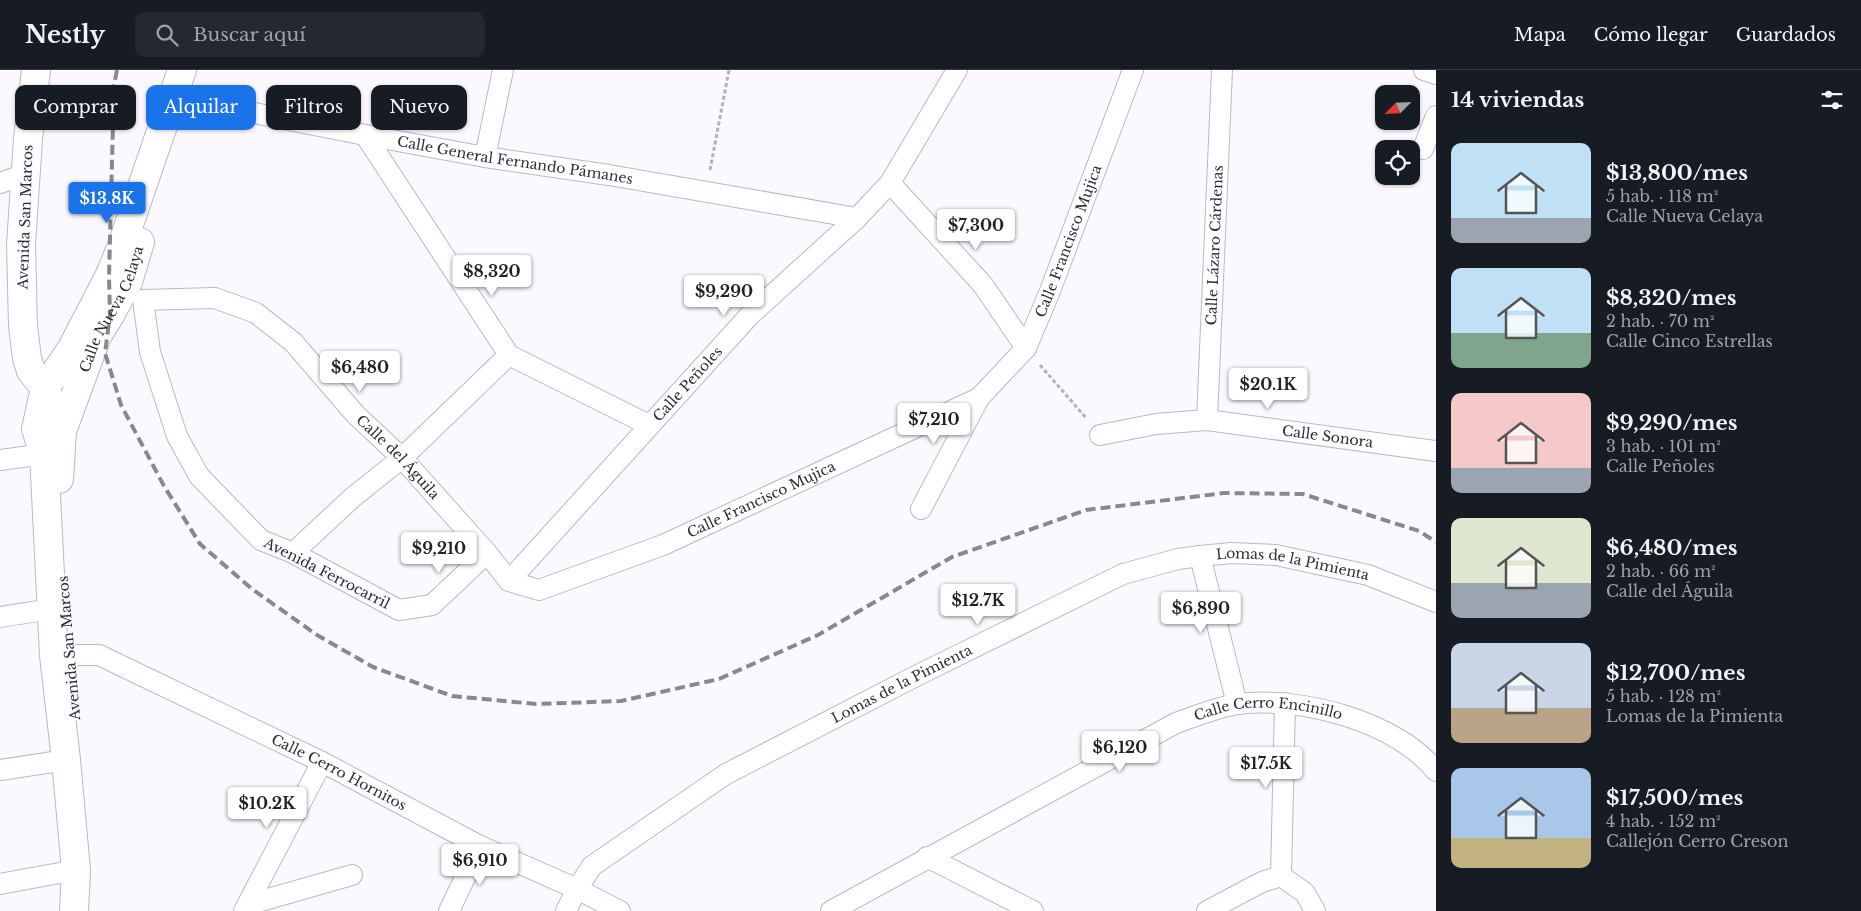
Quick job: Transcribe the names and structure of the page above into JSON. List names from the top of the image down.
{
  "streets": {
    "main road": ["Avenida San Marcos", "Calle Nueva Celaya"],
    "street": [
      "Calle General Fernando Pámanes",
      "Calle Francisco Mujica",
      "Calle Lázaro Cárdenas",
      "Calle Peñoles",
      "Calle Sonora",
      "Calle del Águila",
      "Lomas de la Pimienta",
      "Avenida Ferrocarril",
      "Calle Cerro Encinillo",
      "Calle Cerro Hornitos"
    ]
  },
  "crossings": [
    ["Calle General Fernando Pámanes", "Calle Peñoles"],
    ["Avenida San Marcos", "Calle Nueva Celaya"],
    ["Avenida San Marcos", "Calle Cerro Hornitos"],
    ["Calle Francisco Mujica", "Calle Peñoles"],
    ["Calle Francisco Mujica", "Calle del Águila"],
    ["Calle Lázaro Cárdenas", "Calle Sonora"],
    ["Calle Peñoles", "Calle del Águila"],
    ["Calle del Águila", "Avenida Ferrocarril"],
    ["Lomas de la Pimienta", "Calle Cerro Hornitos"]
  ],
  "north": "bottom left",
  "page": {
    "header": "Nestly",
    "search": "Buscar aquí",
    "nav": ["Mapa", "Cómo llegar", "Guardados"],
    "heading": "14 viviendas",
    "chip": [
      "Comprar",
      "Alquilar",
      "Filtros",
      "Nuevo"
    ],
    "list": [
      {
        "name": "$13,800/mes",
        "note": "5 hab. · 118 m² · Calle Nueva Celaya"
      },
      {
        "name": "$8,320/mes",
        "note": "2 hab. · 70 m² · Calle Cinco Estrellas"
      },
      {
        "name": "$9,290/mes",
        "note": "3 hab. · 101 m² · Calle Peñoles"
      },
      {
        "name": "$6,480/mes",
        "note": "2 hab. · 66 m² · Calle del Águila"
      },
      {
        "name": "$12,700/mes",
        "note": "5 hab. · 128 m² · Lomas de la Pimienta"
      },
      {
        "name": "$17,500/mes",
        "note": "4 hab. · 152 m² · Callejón Cerro Creson"
      }
    ],
    "price": [
      "$13.8K",
      "$7,300",
      "$8,320",
      "$9,290",
      "$6,480",
      "$20.1K",
      "$7,210",
      "$9,210",
      "$12.7K",
      "$6,890",
      "$6,120",
      "$17.5K",
      "$10.2K",
      "$6,910"
    ]
  }
}
